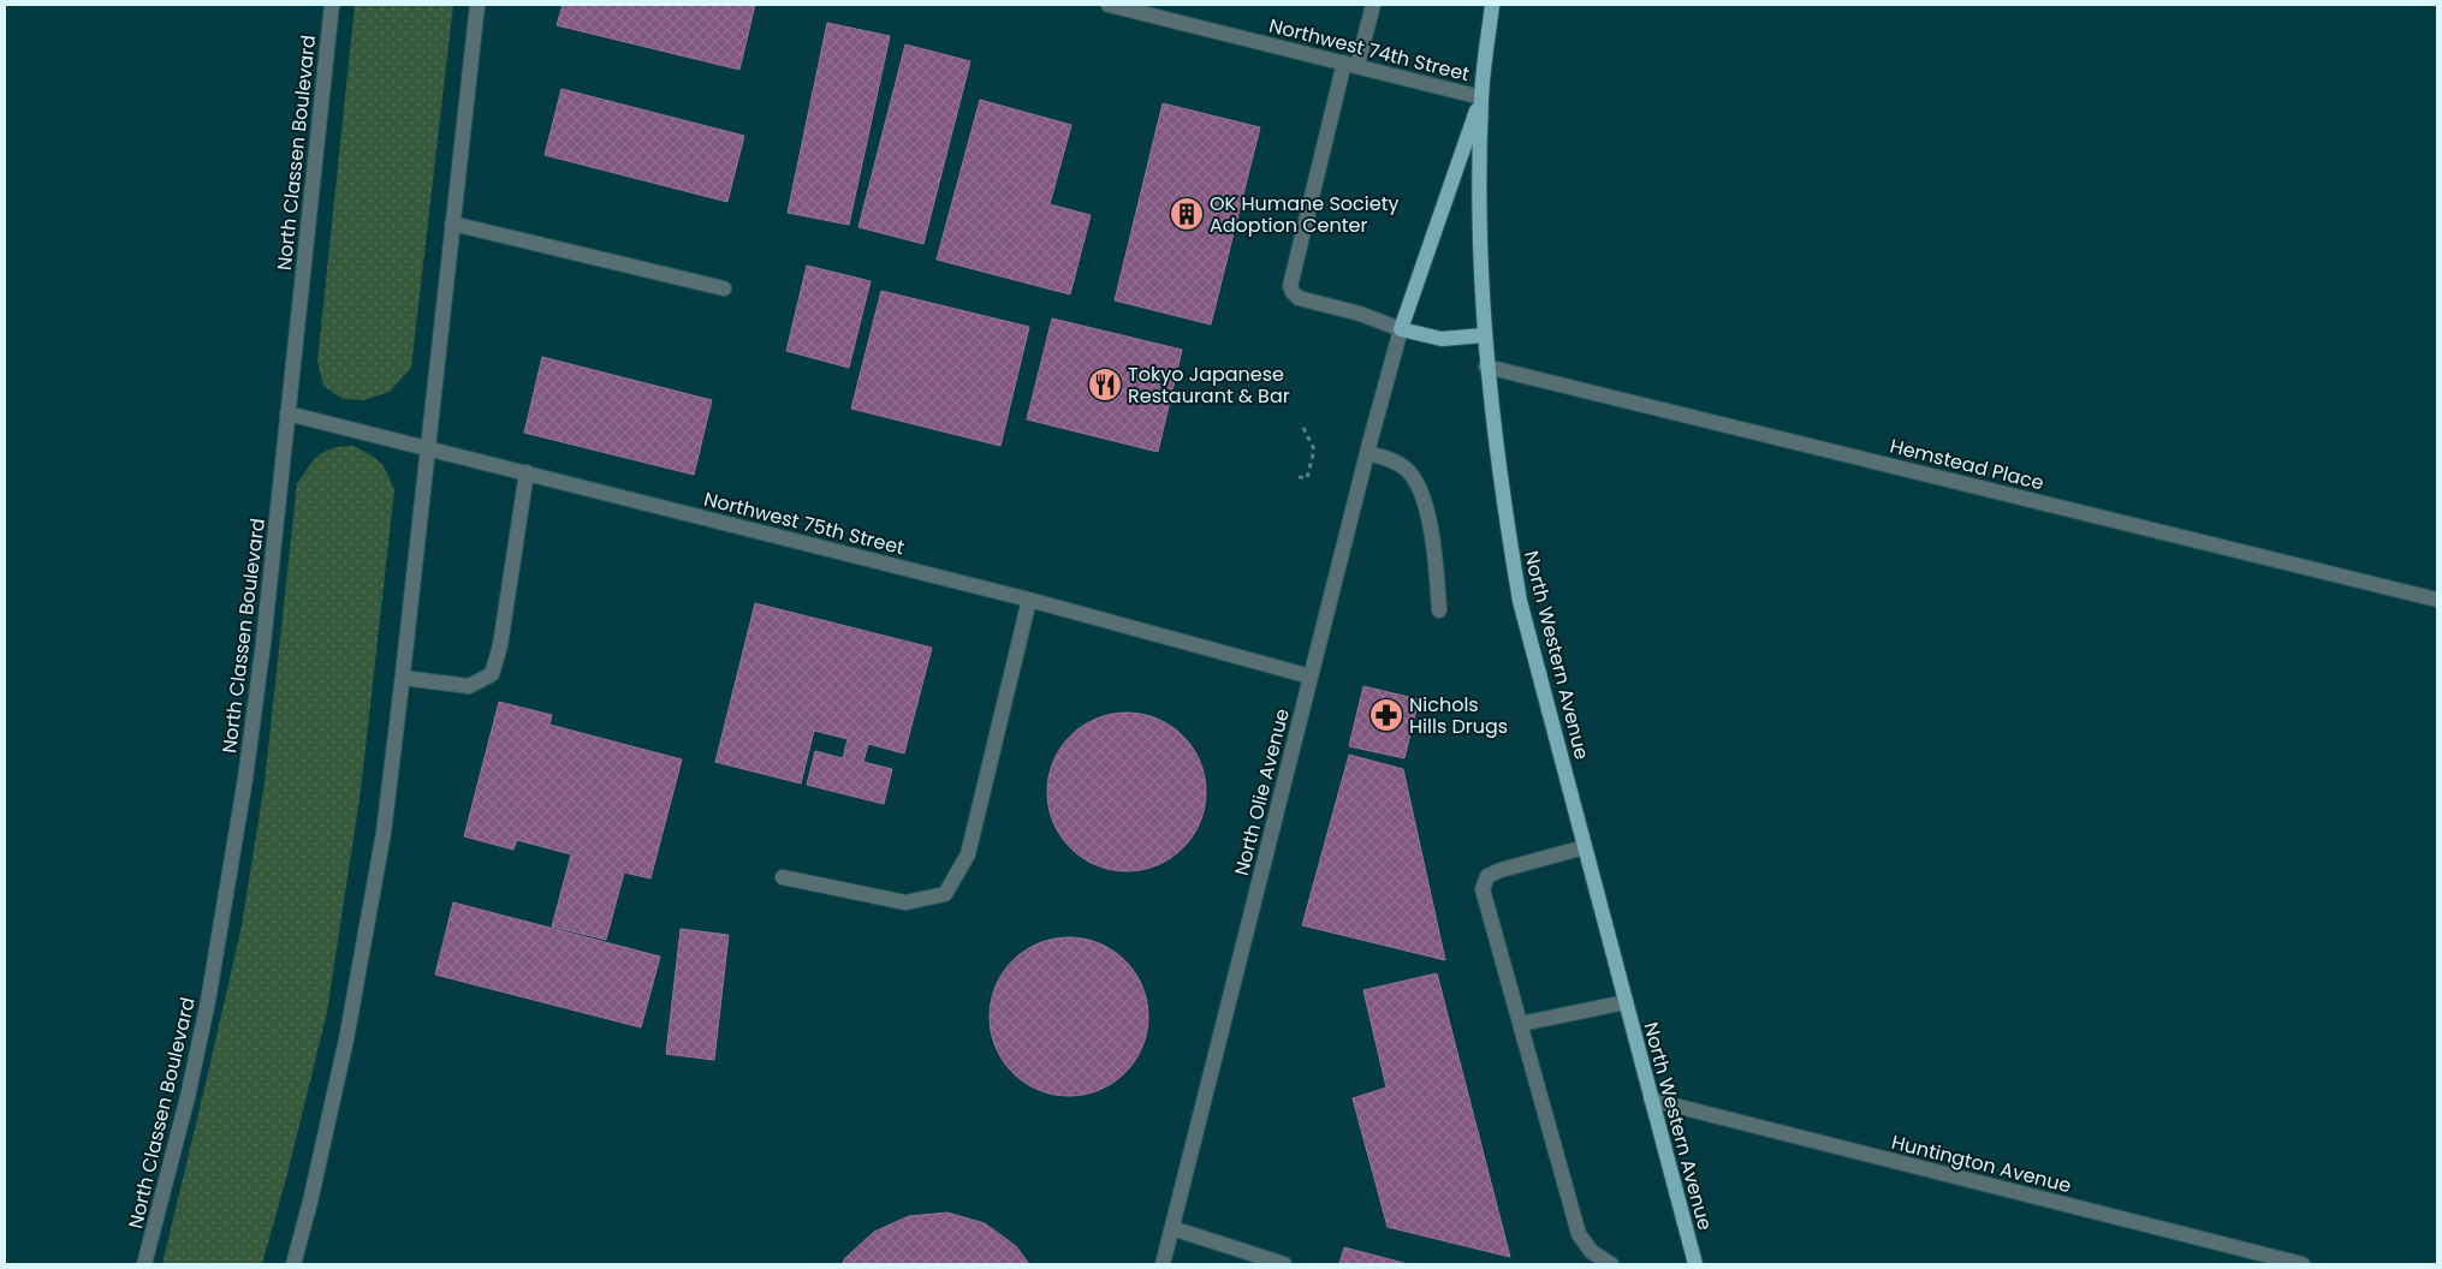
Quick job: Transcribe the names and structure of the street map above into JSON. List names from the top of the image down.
{
  "streets": {
    "main road": ["North Western Avenue"],
    "street": [
      "Northwest 74th Street",
      "North Classen Boulevard",
      "Hemstead Place",
      "Northwest 75th Street",
      "North Olie Avenue",
      "Huntington Avenue"
    ]
  },
  "crossings": [
    ["Northwest 74th Street", "North Western Avenue"],
    ["North Classen Boulevard", "Northwest 75th Street"],
    ["Hemstead Place", "North Western Avenue"],
    ["Northwest 75th Street", "North Olie Avenue"],
    ["North Western Avenue", "Huntington Avenue"]
  ],
  "places": {
    "building": ["OK Humane Society Adoption Center"],
    "restaurant": ["Tokyo Japanese Restaurant & Bar"],
    "pharmacy": ["Nichols Hills Drugs"]
  }
}
